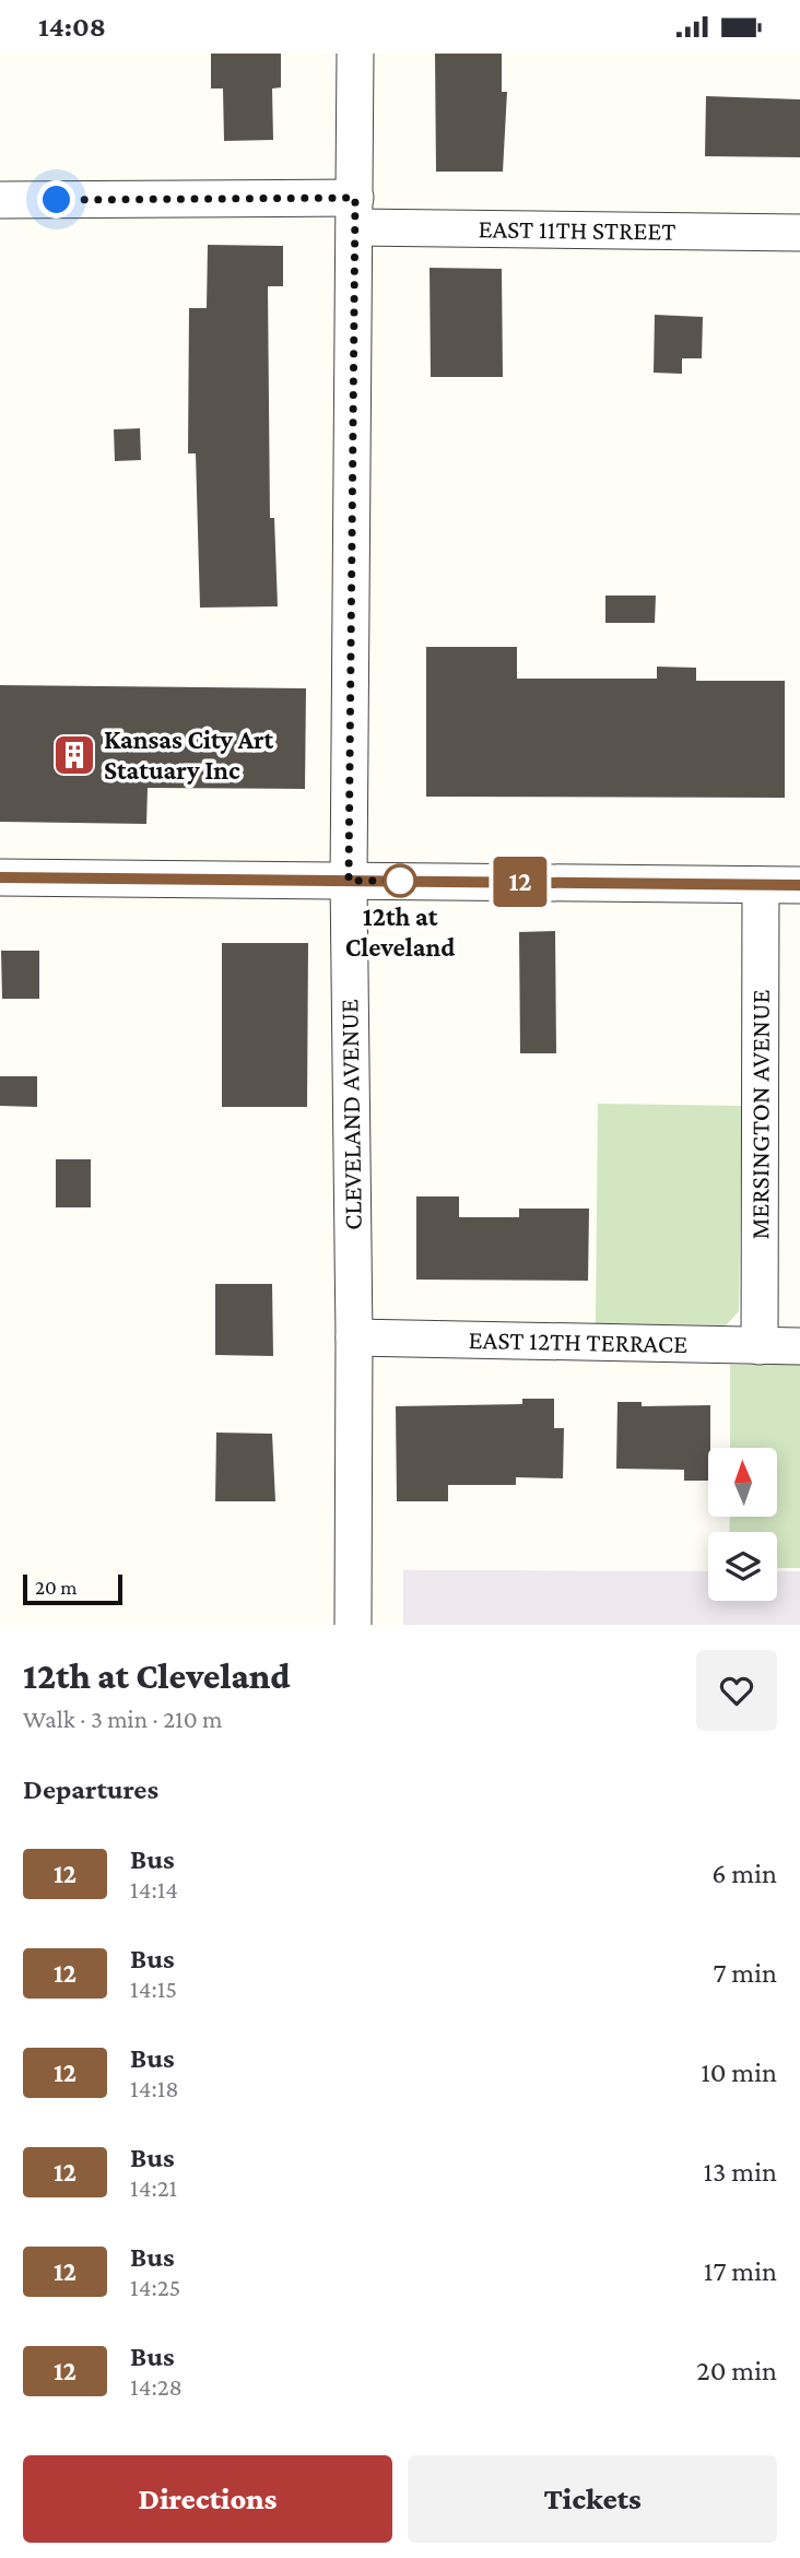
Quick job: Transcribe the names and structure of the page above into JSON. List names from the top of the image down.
{
  "streets": {
    "street": [
      "EAST 11TH STREET",
      "CLEVELAND AVENUE",
      "MERSINGTON AVENUE",
      "EAST 12TH TERRACE"
    ]
  },
  "crossings": [
    ["EAST 11TH STREET", "CLEVELAND AVENUE"],
    ["CLEVELAND AVENUE", "EAST 12TH TERRACE"],
    ["MERSINGTON AVENUE", "EAST 12TH TERRACE"]
  ],
  "places": {
    "building": ["Kansas City Art Statuary Inc"],
    "other": ["12th at Cleveland"]
  },
  "lines": ["bus line 12"],
  "scale_bar": "20 m",
  "north": "top",
  "page": {
    "status": "14:08",
    "on_map": "12",
    "scale": "20 m",
    "heading": [
      ["12th at Cleveland", "Walk · 3 min · 210 m"],
      "Departures"
    ],
    "list": [
      {
        "mark": "12",
        "name": "Bus",
        "note": "14:14",
        "value": "6 min"
      },
      {
        "mark": "12",
        "name": "Bus",
        "note": "14:15",
        "value": "7 min"
      },
      {
        "mark": "12",
        "name": "Bus",
        "note": "14:18",
        "value": "10 min"
      },
      {
        "mark": "12",
        "name": "Bus",
        "note": "14:21",
        "value": "13 min"
      },
      {
        "mark": "12",
        "name": "Bus",
        "note": "14:25",
        "value": "17 min"
      },
      {
        "mark": "12",
        "name": "Bus",
        "note": "14:28",
        "value": "20 min"
      }
    ],
    "buttons": ["Directions", "Tickets"]
  }
}
